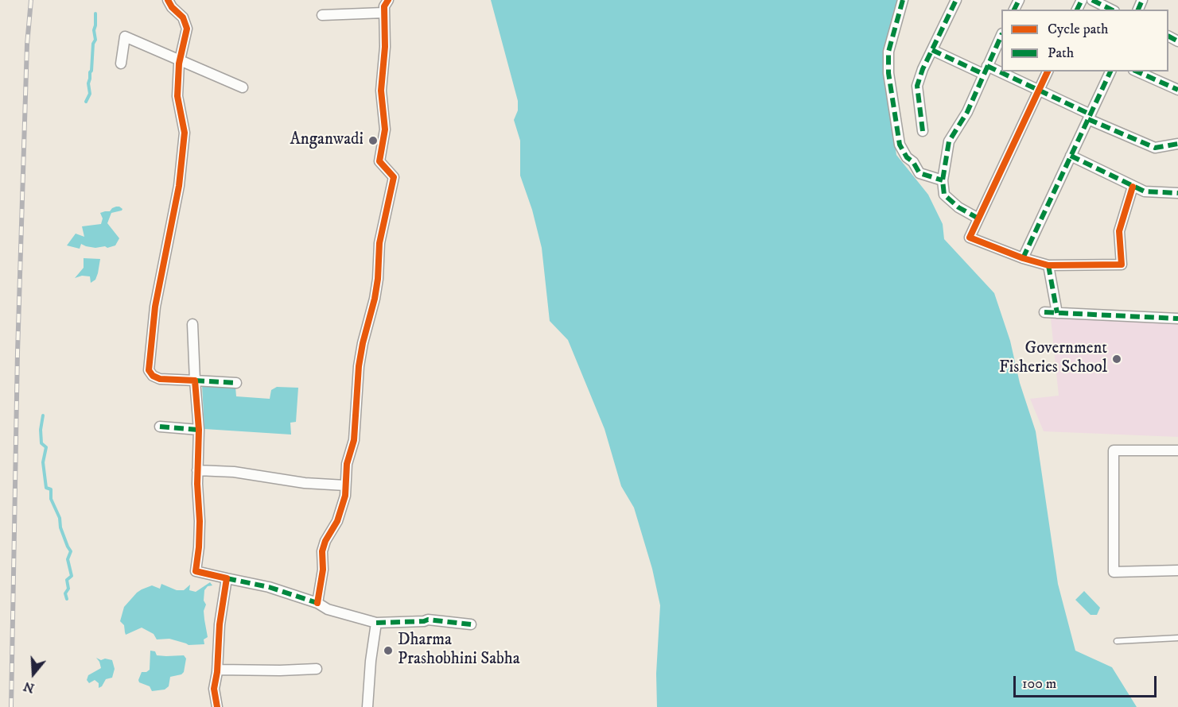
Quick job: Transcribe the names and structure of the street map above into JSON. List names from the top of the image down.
{
  "places": ["Anganwadi", "Government Fisheries School", "Dharma Prashobhini Sabha"],
  "legend": ["Cycle path", "Path"],
  "scale_bar": "100 m",
  "north": "bottom"
}
